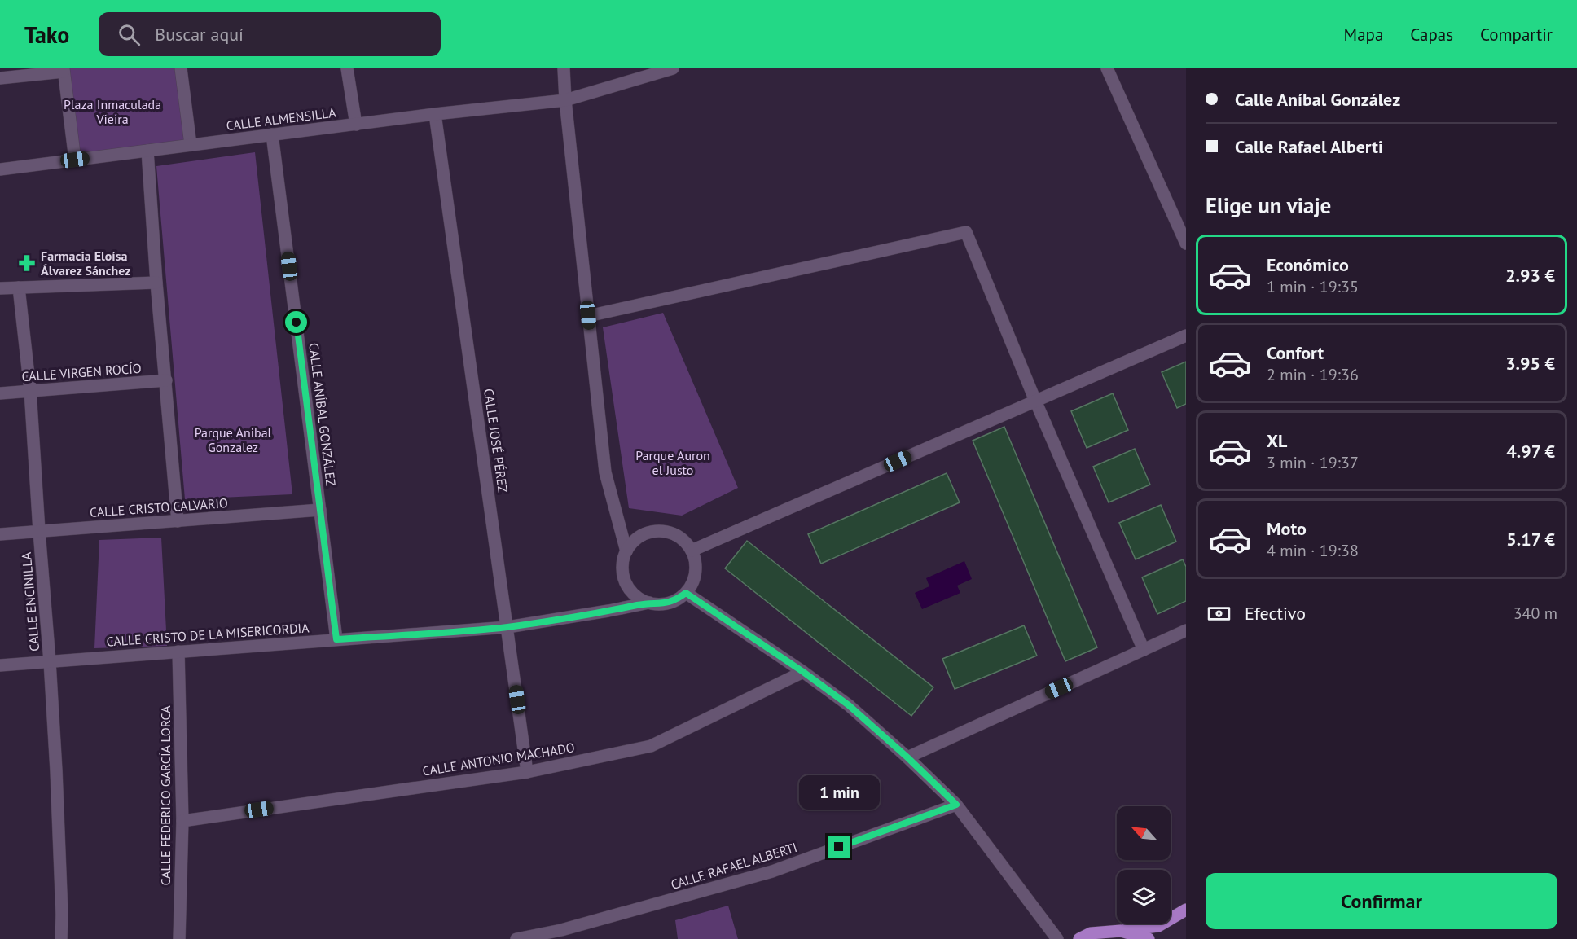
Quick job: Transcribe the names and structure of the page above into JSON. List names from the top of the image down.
{
  "streets": {
    "street": [
      "CALLE ALMENSILLA",
      "CALLE VIRGEN ROCÍO",
      "CALLE ANÍBAL GONZÁLEZ",
      "CALLE JOSÉ PÉREZ",
      "CALLE CRISTO CALVARIO",
      "CALLE ENCINILLA",
      "CALLE CRISTO DE LA MISERICORDIA",
      "CALLE ANTONIO MACHADO",
      "CALLE FEDERICO GARCÍA LORCA",
      "CALLE RAFAEL ALBERTI"
    ]
  },
  "crossings": [
    ["CALLE ALMENSILLA", "CALLE ANÍBAL GONZÁLEZ"],
    ["CALLE ALMENSILLA", "CALLE JOSÉ PÉREZ"],
    ["CALLE VIRGEN ROCÍO", "CALLE ENCINILLA"],
    ["CALLE ANÍBAL GONZÁLEZ", "CALLE CRISTO CALVARIO"],
    ["CALLE ANÍBAL GONZÁLEZ", "CALLE CRISTO DE LA MISERICORDIA"],
    ["CALLE JOSÉ PÉREZ", "CALLE CRISTO DE LA MISERICORDIA"],
    ["CALLE JOSÉ PÉREZ", "CALLE ANTONIO MACHADO"],
    ["CALLE CRISTO CALVARIO", "CALLE ENCINILLA"],
    ["CALLE ENCINILLA", "CALLE CRISTO DE LA MISERICORDIA"],
    ["CALLE CRISTO DE LA MISERICORDIA", "CALLE FEDERICO GARCÍA LORCA"],
    ["CALLE ANTONIO MACHADO", "CALLE FEDERICO GARCÍA LORCA"]
  ],
  "parks": ["Plaza Inmaculada Vieira", "Parque Anibal Gonzalez", "Parque Auron el Justo"],
  "places": {
    "pharmacy": ["Farmacia Eloísa Álvarez Sánchez"]
  },
  "north": "top left",
  "page": {
    "header": "Tako",
    "search": "Buscar aquí",
    "nav": ["Mapa", "Capas", "Compartir"],
    "banner": ["Calle Aníbal González", "Calle Rafael Alberti"],
    "heading": "Elige un viaje",
    "list": [
      {
        "name": "Económico",
        "note": "1 min · 19:35",
        "value": "2.93 €"
      },
      {
        "name": "Confort",
        "note": "2 min · 19:36",
        "value": "3.95 €"
      },
      {
        "name": "XL",
        "note": "3 min · 19:37",
        "value": "4.97 €"
      },
      {
        "name": "Moto",
        "note": "4 min · 19:38",
        "value": "5.17 €"
      }
    ],
    "pay": ["Efectivo", "340 m"],
    "bubble": "1 min",
    "buttons": "Confirmar"
  }
}
